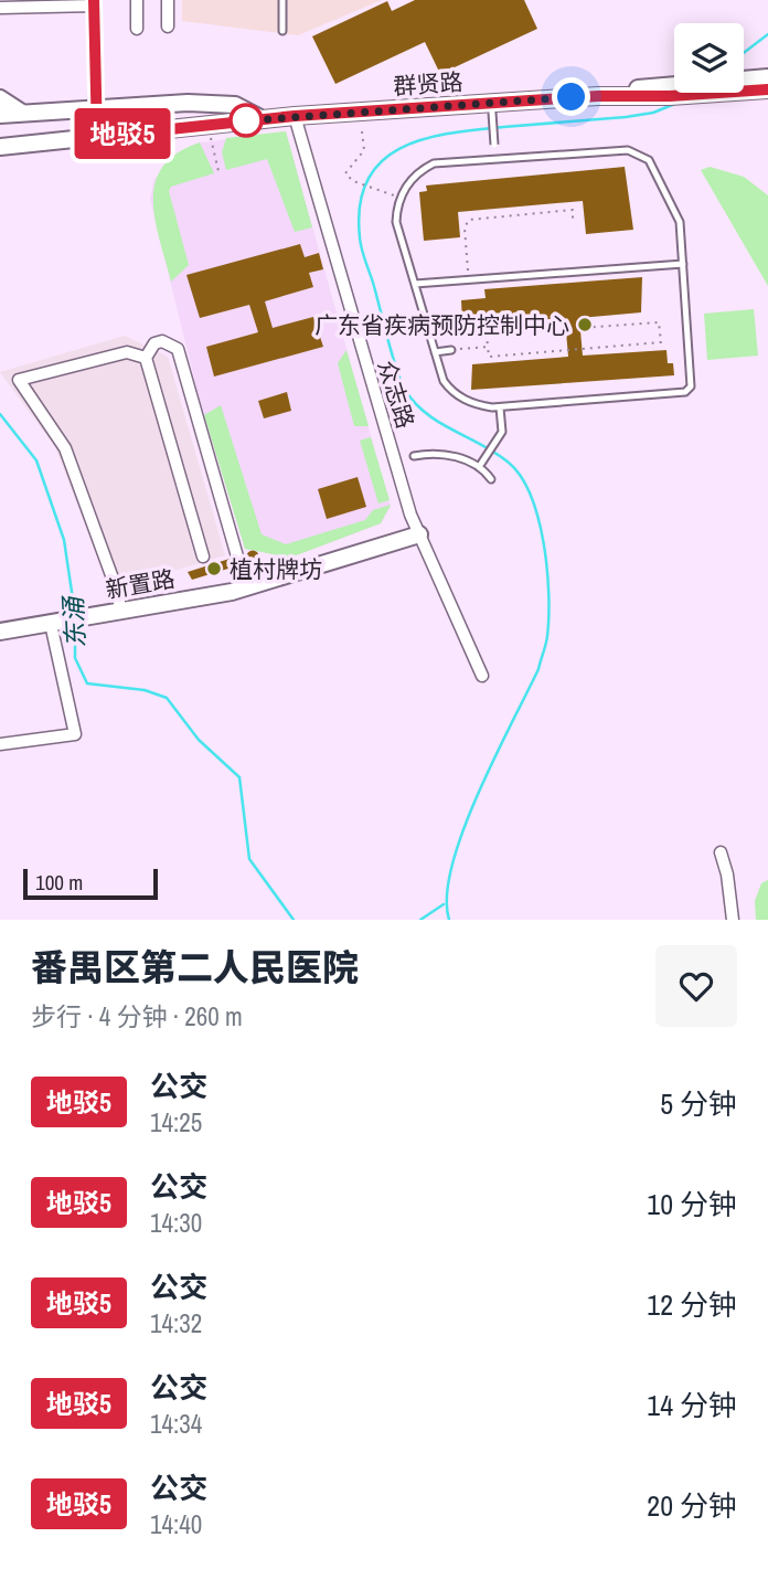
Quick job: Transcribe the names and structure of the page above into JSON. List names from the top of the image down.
{
  "streets": {
    "street": ["群贤路", "众志路", "新置路"]
  },
  "crossings": [
    ["群贤路", "众志路"],
    ["众志路", "新置路"]
  ],
  "water": ["东涌"],
  "places": ["广东省疾病预防控制中心", "植村牌坊"],
  "lines": ["bus line 地驳5"],
  "scale_bar": "100 m",
  "page": {
    "on_map": "地驳5",
    "scale": "100 m",
    "heading": ["番禺区第二人民医院", "步行 · 4 分钟 · 260 m"],
    "list": [
      {
        "mark": "地驳5",
        "name": "公交",
        "note": "14:25",
        "value": "5 分钟"
      },
      {
        "mark": "地驳5",
        "name": "公交",
        "note": "14:30",
        "value": "10 分钟"
      },
      {
        "mark": "地驳5",
        "name": "公交",
        "note": "14:32",
        "value": "12 分钟"
      },
      {
        "mark": "地驳5",
        "name": "公交",
        "note": "14:34",
        "value": "14 分钟"
      },
      {
        "mark": "地驳5",
        "name": "公交",
        "note": "14:40",
        "value": "20 分钟"
      }
    ]
  }
}
